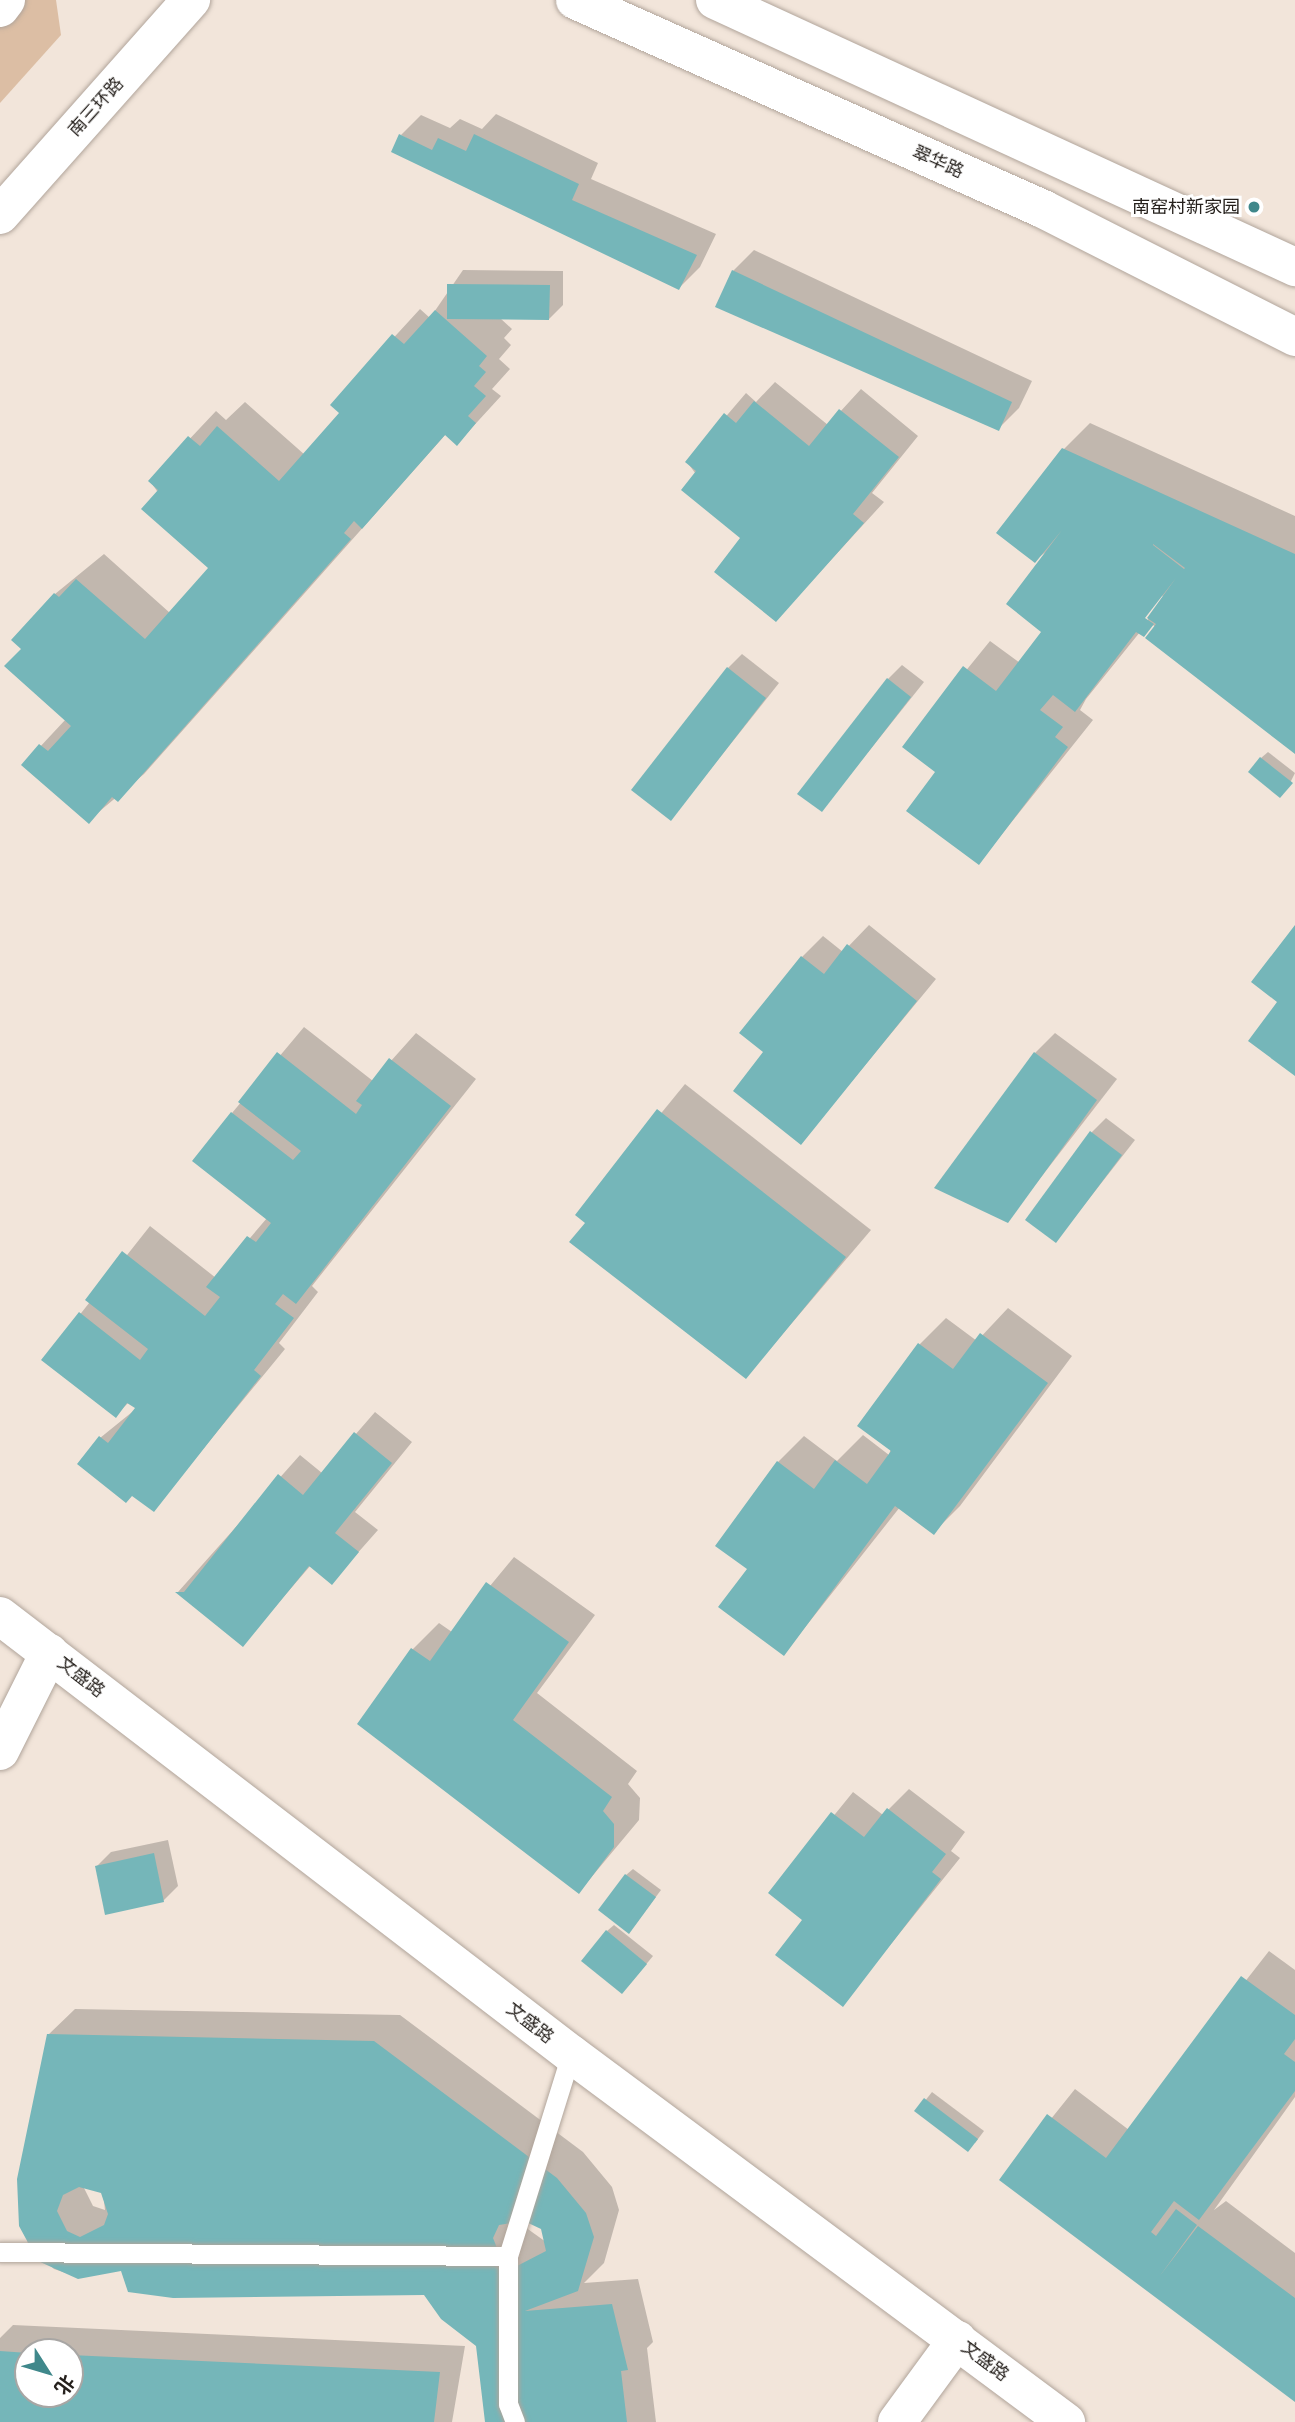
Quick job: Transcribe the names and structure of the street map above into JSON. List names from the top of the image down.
{
  "streets": {
    "main road": ["南三环路", "翠华路", "文盛路"]
  },
  "places": ["南窑村新家园"],
  "north": "bottom right"
}
